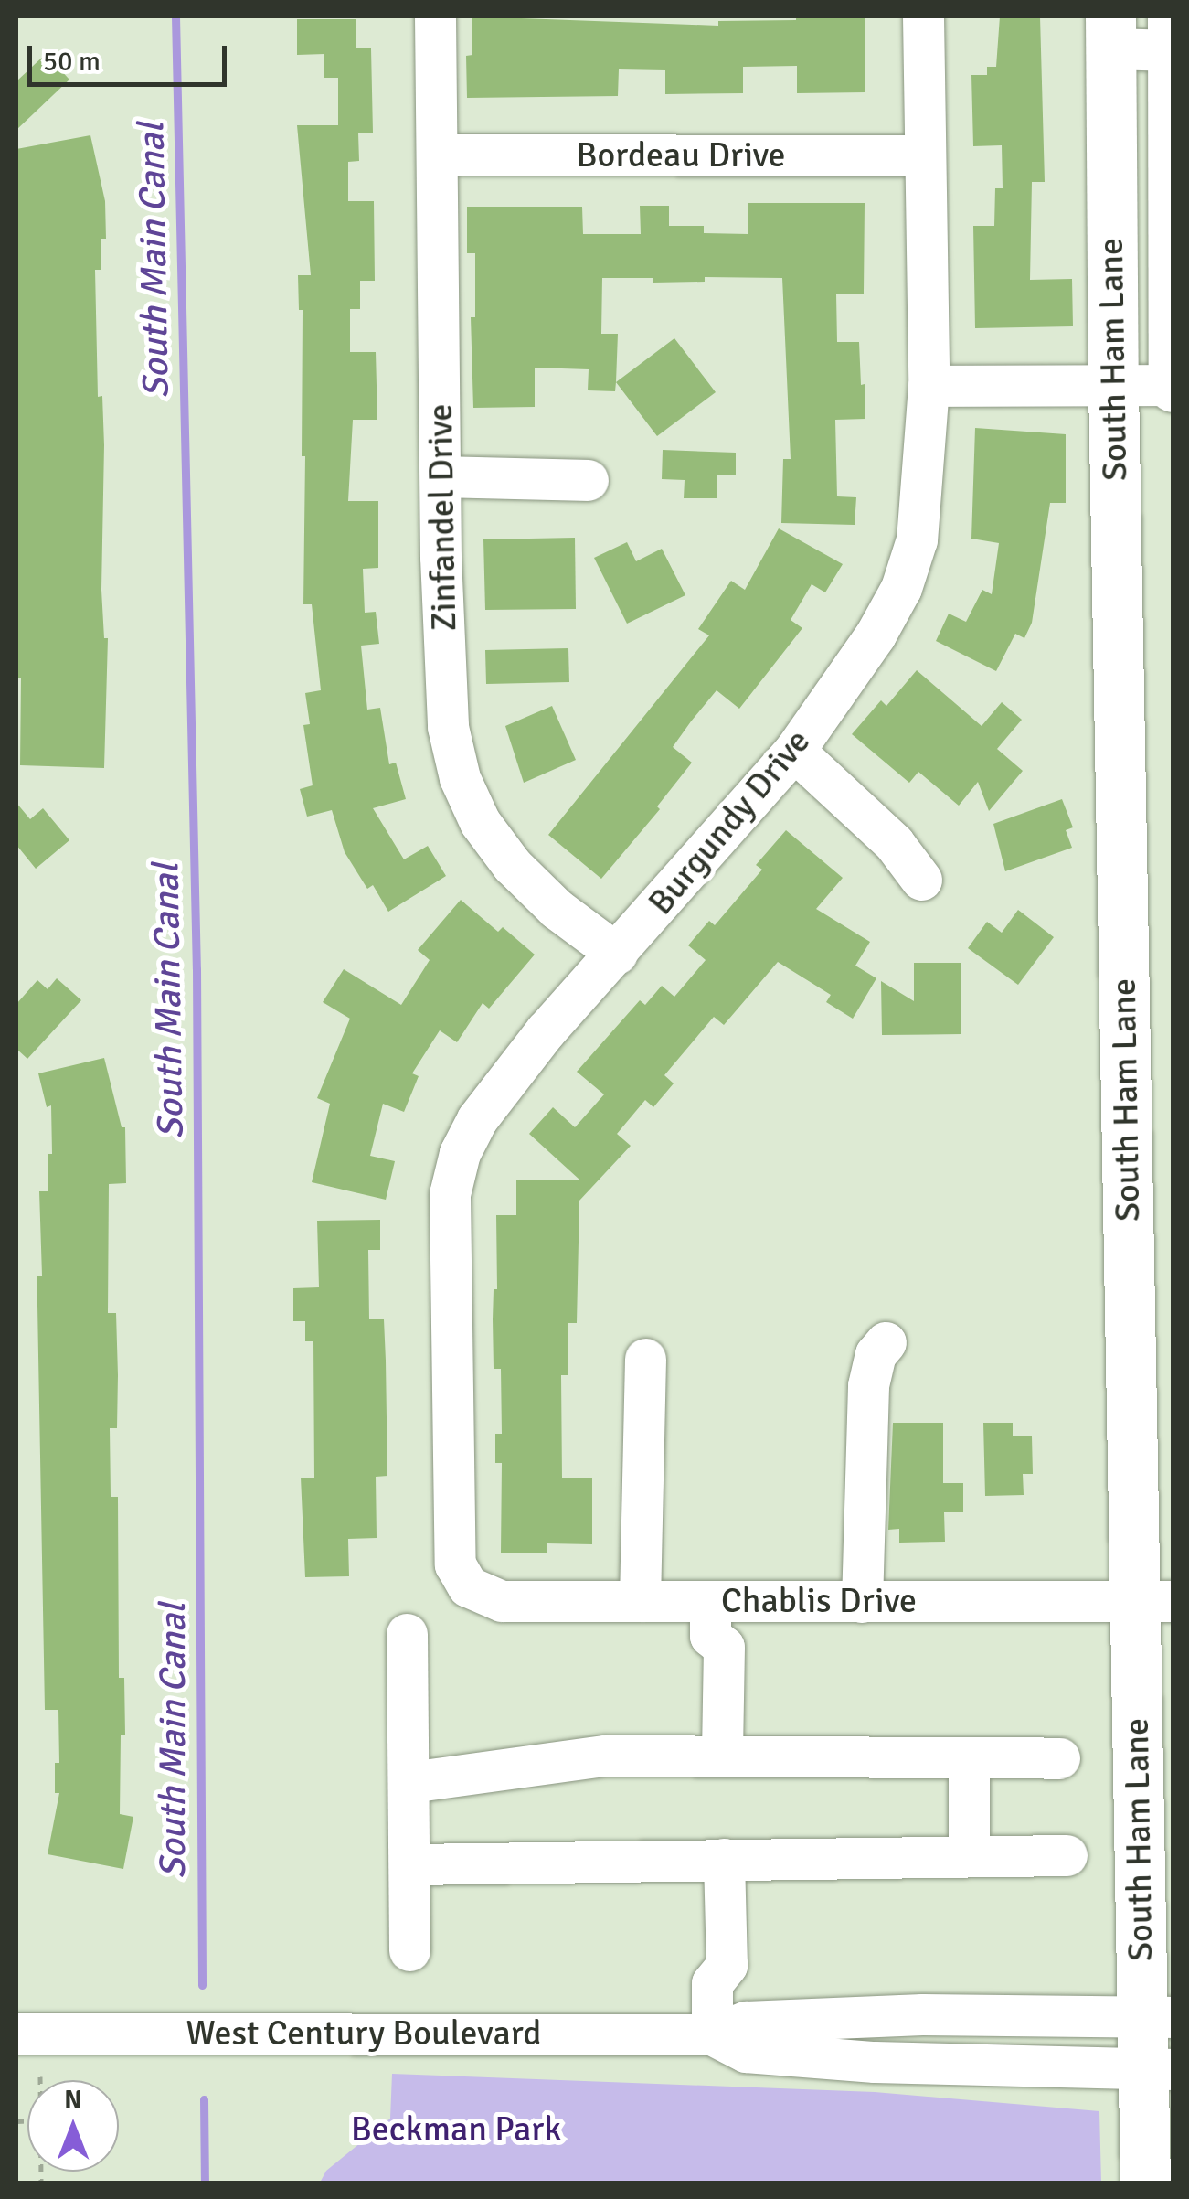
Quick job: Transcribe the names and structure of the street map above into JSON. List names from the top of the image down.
{
  "streets": {
    "main road": ["South Ham Lane"],
    "street": [
      "Bordeau Drive",
      "Zinfandel Drive",
      "Burgundy Drive",
      "Chablis Drive",
      "West Century Boulevard"
    ]
  },
  "crossings": [
    ["Bordeau Drive", "Zinfandel Drive"],
    ["Bordeau Drive", "Burgundy Drive"],
    ["South Ham Lane", "Chablis Drive"],
    ["South Ham Lane", "West Century Boulevard"],
    ["Zinfandel Drive", "Burgundy Drive"],
    ["Burgundy Drive", "Chablis Drive"]
  ],
  "water": ["South Main Canal"],
  "parks": ["Beckman Park"],
  "scale_bar": "50 m",
  "north": "top"
}
